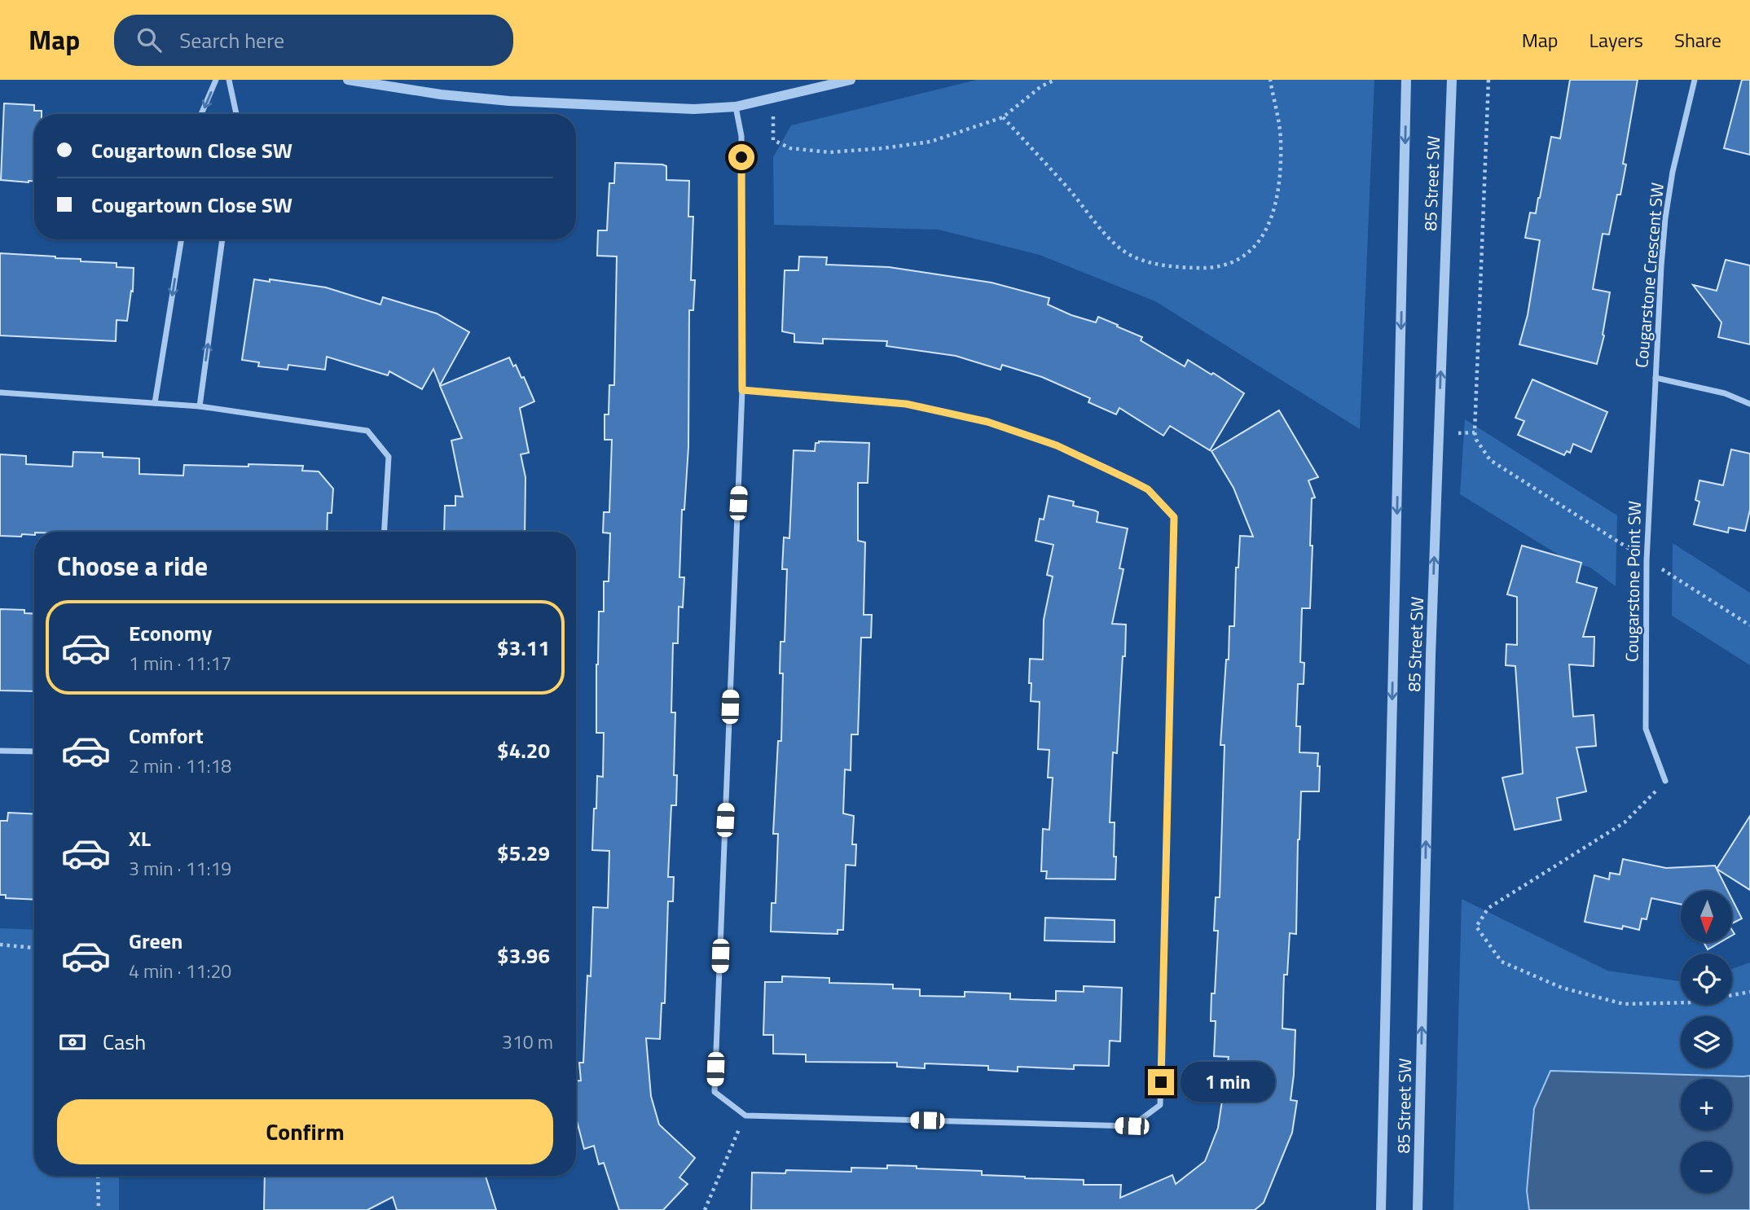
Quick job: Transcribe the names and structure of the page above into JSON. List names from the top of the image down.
{
  "streets": {
    "street": ["85 Street SW", "Cougarstone Crescent SW", "Cougarstone Point SW"]
  },
  "crossings": [
    ["Cougarstone Crescent SW", "Cougarstone Point SW"]
  ],
  "north": "bottom",
  "page": {
    "header": "Map",
    "search": "Search here",
    "nav": ["Map", "Layers", "Share"],
    "banner": ["Cougartown Close SW", "Cougartown Close SW"],
    "heading": "Choose a ride",
    "list": [
      {
        "name": "Economy",
        "note": "1 min · 11:17",
        "value": "$3.11"
      },
      {
        "name": "Comfort",
        "note": "2 min · 11:18",
        "value": "$4.20"
      },
      {
        "name": "XL",
        "note": "3 min · 11:19",
        "value": "$5.29"
      },
      {
        "name": "Green",
        "note": "4 min · 11:20",
        "value": "$3.96"
      }
    ],
    "map_buttons": ["+", "−"],
    "pay": ["Cash", "310 m"],
    "bubble": "1 min",
    "buttons": "Confirm"
  }
}
